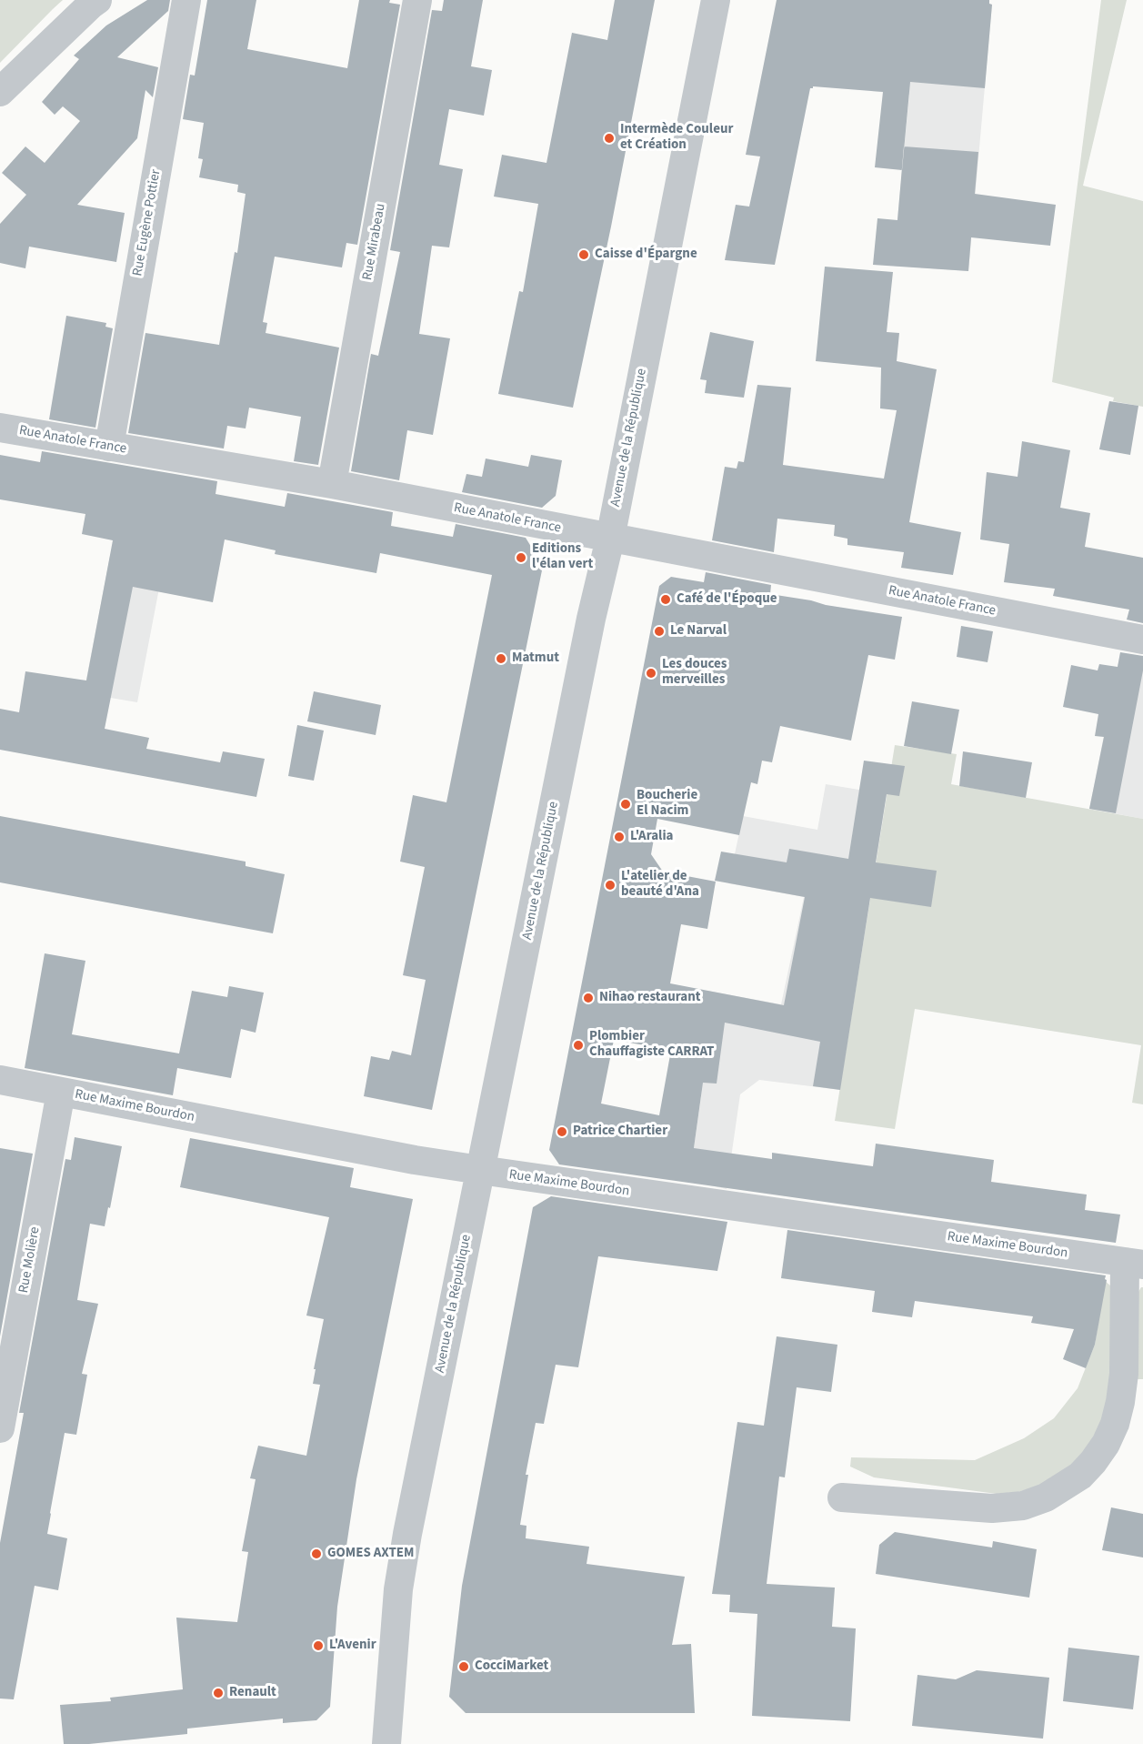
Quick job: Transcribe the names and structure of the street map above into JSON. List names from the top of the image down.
{
  "streets": {
    "street": [
      "Rue Eugène Pottier",
      "Rue Mirabeau",
      "Avenue de la République",
      "Rue Anatole France",
      "Rue Maxime Bourdon",
      "Rue Molière"
    ]
  },
  "crossings": [
    ["Rue Eugène Pottier", "Rue Anatole France"],
    ["Rue Mirabeau", "Rue Anatole France"],
    ["Avenue de la République", "Rue Anatole France"],
    ["Avenue de la République", "Rue Maxime Bourdon"],
    ["Rue Maxime Bourdon", "Rue Molière"]
  ],
  "places": [
    "Intermède Couleur et Création",
    "Caisse d'Épargne",
    "Editions l'élan vert",
    "Café de l'Époque",
    "Le Narval",
    "Matmut",
    "Les douces merveilles",
    "Boucherie El Nacim",
    "L'Aralia",
    "L'atelier de beauté d'Ana",
    "Nihao restaurant",
    "Plombier Chauffagiste CARRAT",
    "Patrice Chartier",
    "GOMES AXTEM",
    "L'Avenir",
    "CocciMarket",
    "Renault"
  ]
}
